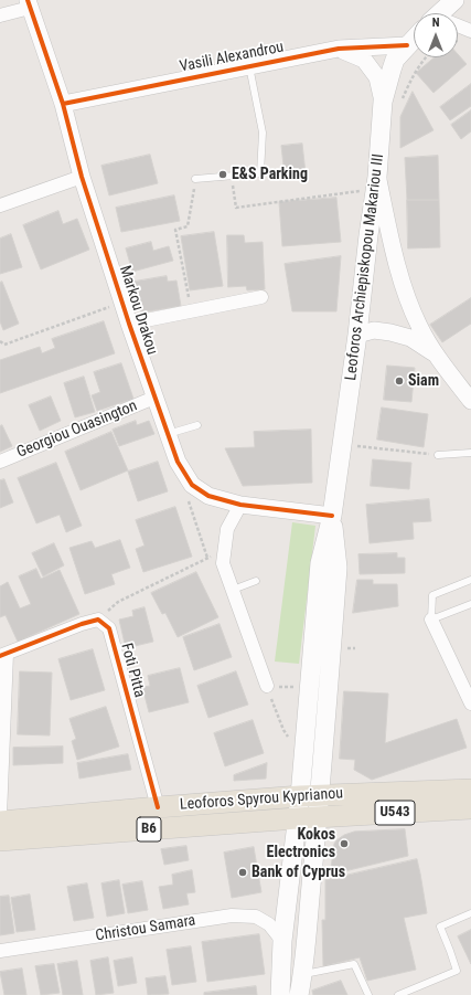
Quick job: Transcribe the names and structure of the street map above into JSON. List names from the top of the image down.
{
  "streets": {
    "main road": [
      "Leoforos Archiepiskopou Makariou III",
      "Leoforos Spyrou Kyprianou",
      "U543",
      "B6"
    ],
    "street": [
      "Vasili Alexandrou",
      "Markou Drakou",
      "Georgiou Ouasington",
      "Foti Pitta",
      "Christou Samara"
    ]
  },
  "crossings": [
    ["Vasili Alexandrou", "Leoforos Archiepiskopou Makariou III"],
    ["Vasili Alexandrou", "Markou Drakou"],
    ["Leoforos Archiepiskopou Makariou III", "Markou Drakou"],
    ["Leoforos Archiepiskopou Makariou III", "Leoforos Spyrou Kyprianou"],
    ["Leoforos Archiepiskopou Makariou III", "Christou Samara"],
    ["Markou Drakou", "Georgiou Ouasington"],
    ["Foti Pitta", "Leoforos Spyrou Kyprianou"]
  ],
  "places": [
    "E&S Parking",
    "Siam",
    "Kokos Electronics",
    "Bank of Cyprus"
  ],
  "north": "top"
}
